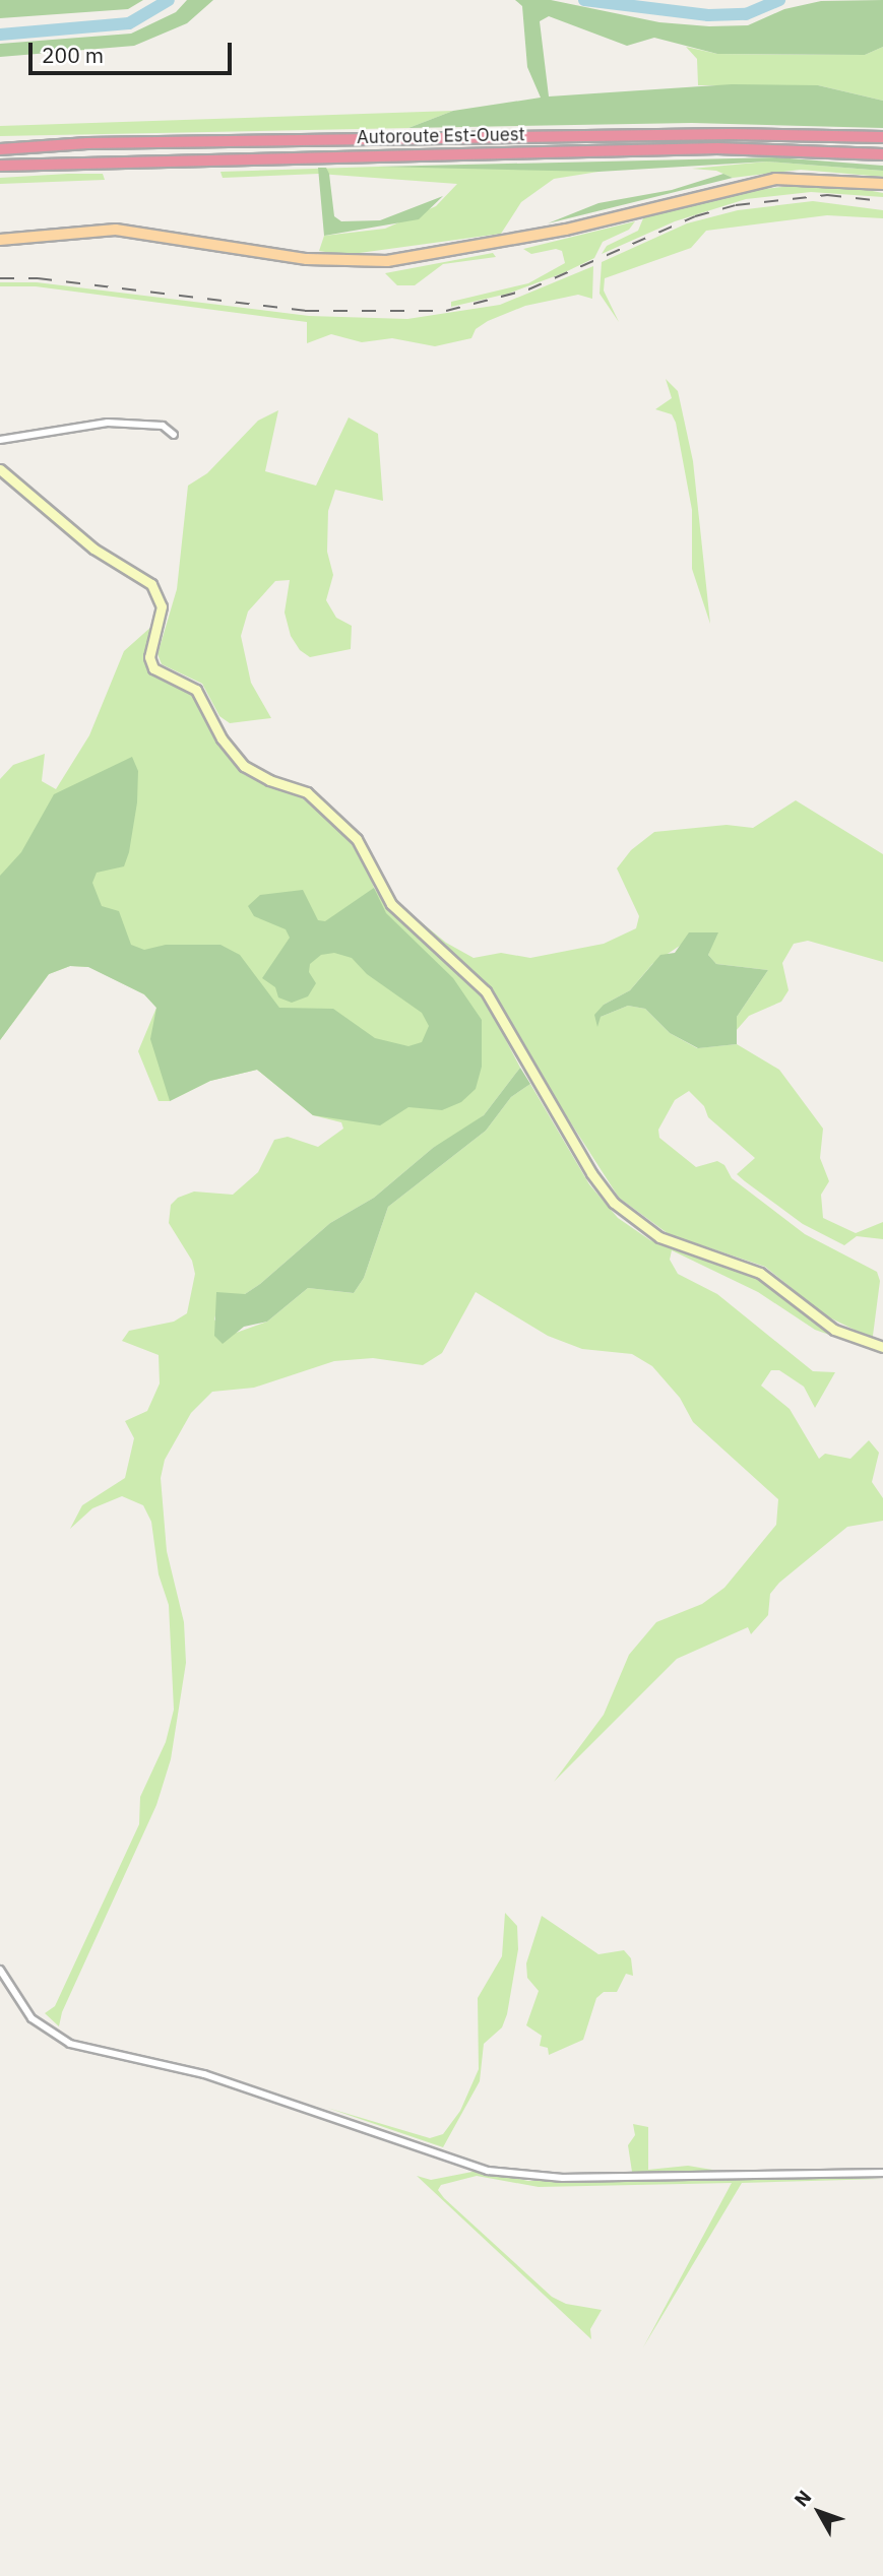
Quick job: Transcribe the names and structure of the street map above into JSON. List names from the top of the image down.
{
  "streets": {
    "highway": ["Autoroute Est-Ouest"]
  },
  "scale_bar": "200 m",
  "north": "top left"
}
